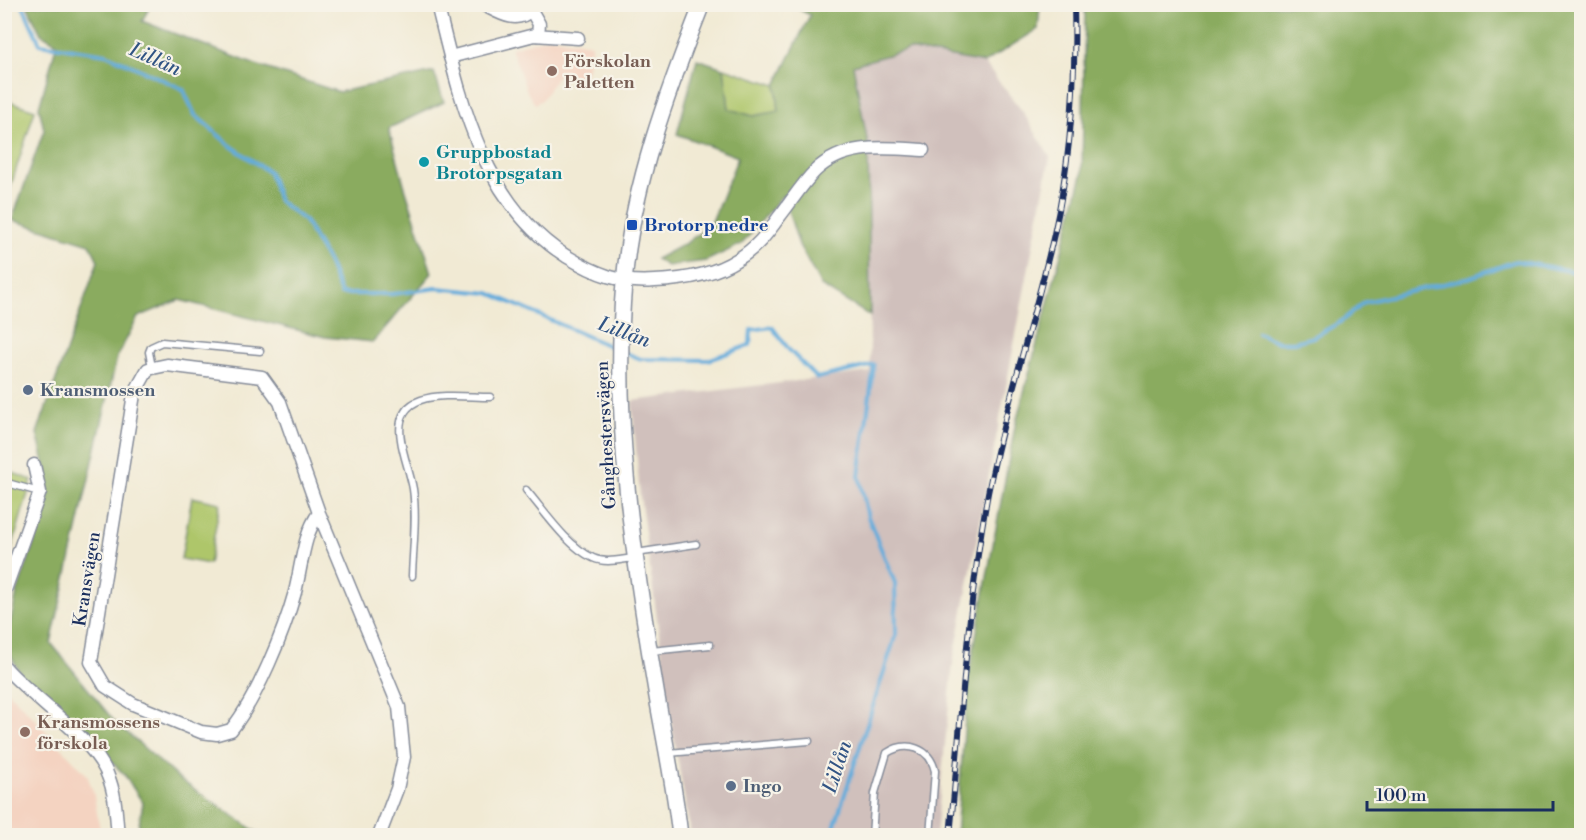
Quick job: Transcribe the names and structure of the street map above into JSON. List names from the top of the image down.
{
  "streets": {
    "street": ["Gånghestersvägen", "Kransvägen"]
  },
  "water": ["Lillån"],
  "places": {
    "other": [
      "Förskolan Paletten",
      "Gruppbostad Brotorpsgatan",
      "Kransmossen",
      "Kransmossens förskola",
      "Ingo"
    ],
    "transit": ["Brotorp nedre"]
  },
  "scale_bar": "100 m"
}
